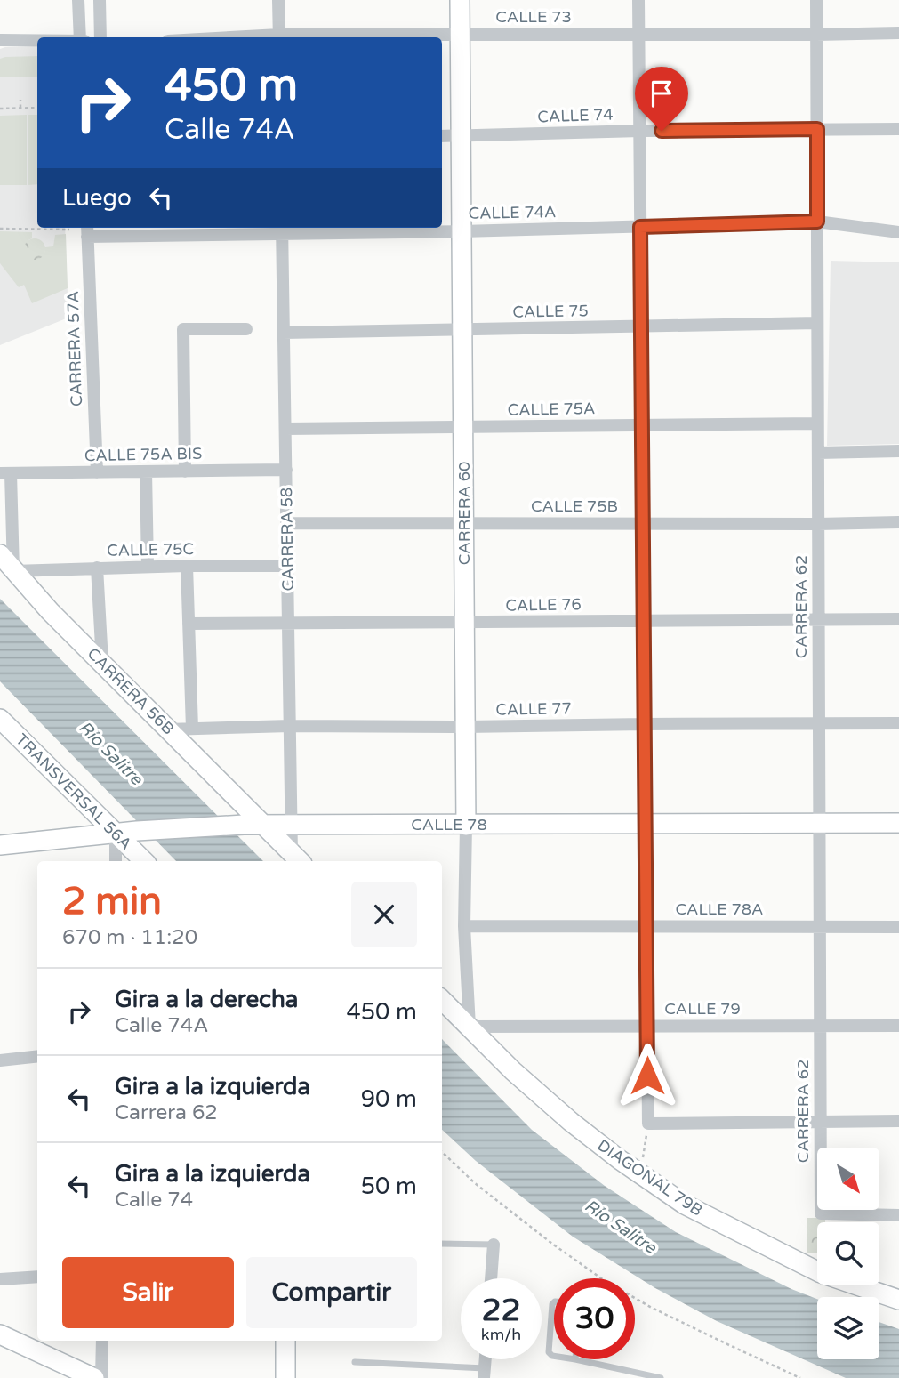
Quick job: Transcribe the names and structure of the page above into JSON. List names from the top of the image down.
{
  "streets": {
    "street": [
      "CALLE 73",
      "CALLE 74",
      "CALLE 74A",
      "CALLE 75",
      "CARRERA 57A",
      "CALLE 75A",
      "CALLE 75A BIS",
      "CALLE 75B",
      "CARRERA 60",
      "CARRERA 58",
      "CALLE 75C",
      "CALLE 76",
      "CARRERA 62",
      "CARRERA 56B",
      "CALLE 77",
      "TRANSVERSAL 56A",
      "CALLE 78",
      "CALLE 78A",
      "CALLE 79",
      "DIAGONAL 79B"
    ]
  },
  "crossings": [
    ["CALLE 73", "CARRERA 60"],
    ["CALLE 73", "CARRERA 62"],
    ["CALLE 74", "CARRERA 60"],
    ["CALLE 74", "CARRERA 62"],
    ["CALLE 74A", "CARRERA 57A"],
    ["CALLE 74A", "CARRERA 60"],
    ["CALLE 74A", "CARRERA 58"],
    ["CALLE 74A", "CARRERA 62"],
    ["CALLE 75", "CARRERA 60"],
    ["CALLE 75", "CARRERA 58"],
    ["CALLE 75", "CARRERA 62"],
    ["CARRERA 57A", "CALLE 75A BIS"],
    ["CALLE 75A", "CARRERA 60"],
    ["CALLE 75A", "CARRERA 58"],
    ["CALLE 75A", "CARRERA 62"],
    ["CALLE 75A BIS", "CARRERA 58"],
    ["CALLE 75B", "CARRERA 60"],
    ["CALLE 75B", "CARRERA 58"],
    ["CALLE 75B", "CARRERA 62"],
    ["CARRERA 60", "CALLE 76"],
    ["CARRERA 60", "CALLE 77"],
    ["CARRERA 60", "CALLE 78"],
    ["CARRERA 60", "CALLE 78A"],
    ["CARRERA 60", "CALLE 79"],
    ["CARRERA 60", "DIAGONAL 79B"],
    ["CARRERA 58", "CALLE 75C"],
    ["CARRERA 58", "CALLE 76"],
    ["CARRERA 58", "CALLE 77"],
    ["CARRERA 58", "CALLE 78"],
    ["CALLE 75C", "CARRERA 56B"],
    ["CALLE 76", "CARRERA 62"],
    ["CARRERA 62", "CALLE 77"],
    ["CARRERA 62", "CALLE 78"],
    ["CARRERA 62", "CALLE 78A"],
    ["CARRERA 62", "CALLE 79"],
    ["CARRERA 56B", "CALLE 77"],
    ["CARRERA 56B", "CALLE 78"],
    ["TRANSVERSAL 56A", "CALLE 78"],
    ["CALLE 79", "DIAGONAL 79B"]
  ],
  "water": ["Río Salitre"],
  "north": "bottom right",
  "page": {
    "turn": ["450 m", "Calle 74A"],
    "then": "Luego",
    "heading": ["2 min", "670 m · 11:20"],
    "list": [
      {
        "name": "Gira a la derecha",
        "note": "Calle 74A",
        "value": "450 m"
      },
      {
        "name": "Gira a la izquierda",
        "note": "Carrera 62",
        "value": "90 m"
      },
      {
        "name": "Gira a la izquierda",
        "note": "Calle 74",
        "value": "50 m"
      }
    ],
    "buttons": ["Salir", "Compartir"],
    "speed": "22 km/h",
    "limit": "30"
  }
}
